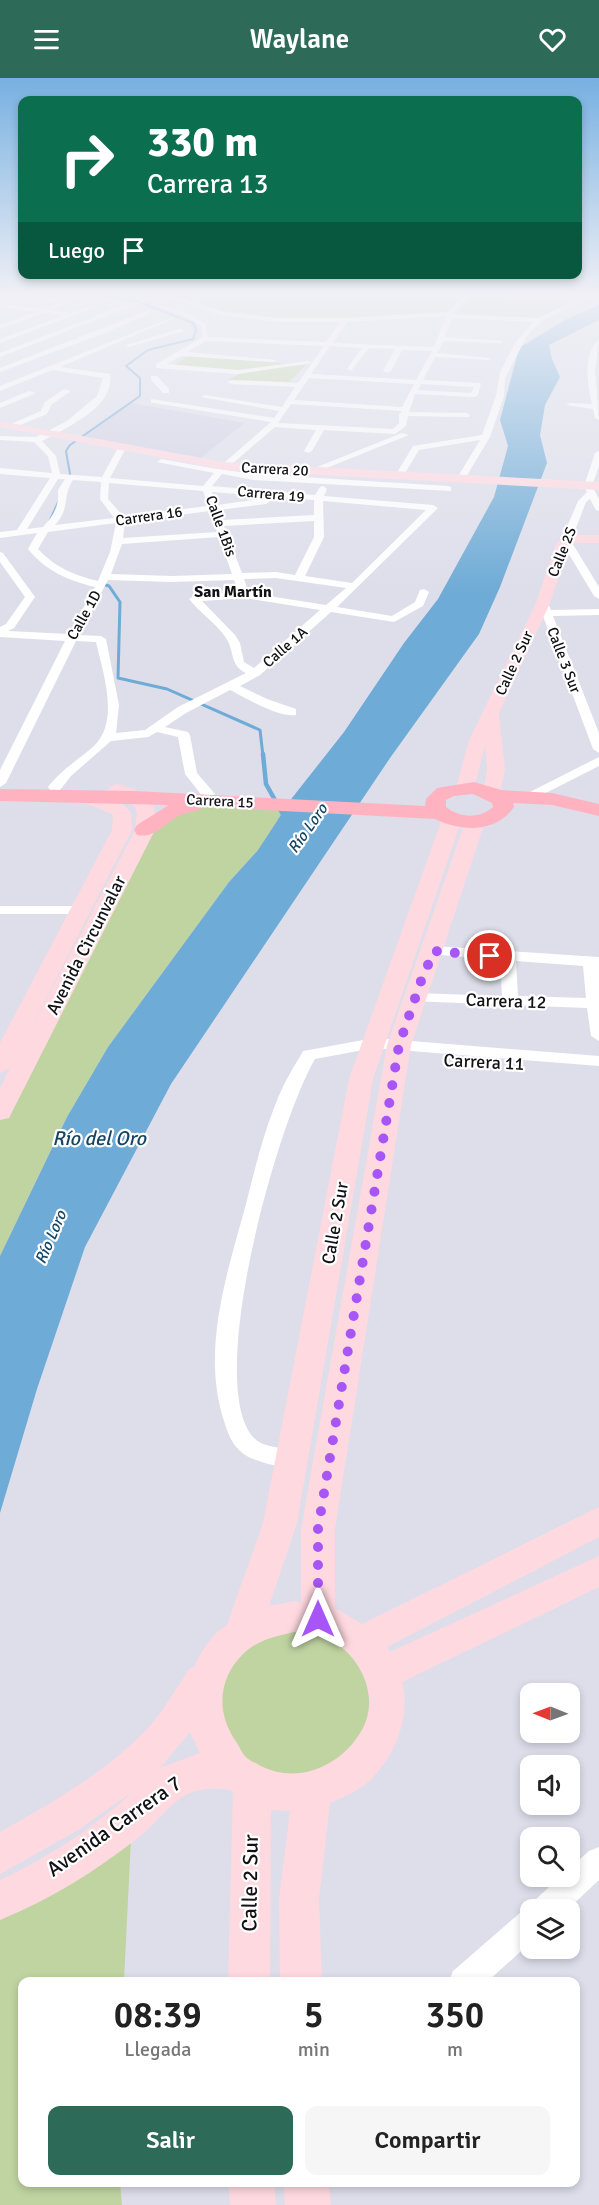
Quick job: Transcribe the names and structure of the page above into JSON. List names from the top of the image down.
{
  "streets": {
    "main road": ["Carrera 15"],
    "street": [
      "Carrera 20",
      "Carrera 19",
      "Carrera 16",
      "Calle 1Bis",
      "Calle 2S",
      "Calle 1D",
      "Calle 1A",
      "Calle 3 Sur",
      "Calle 2 Sur",
      "Avenida Circunvalar",
      "Carrera 12",
      "Carrera 11",
      "Avenida Carrera 7"
    ]
  },
  "crossings": [
    ["Carrera 20", "Calle 1Bis"],
    ["Carrera 20", "Calle 2S"],
    ["Carrera 20", "Calle 1A"],
    ["Carrera 19", "Carrera 16"],
    ["Carrera 19", "Calle 1Bis"],
    ["Carrera 19", "Calle 1A"],
    ["Carrera 16", "Calle 1Bis"],
    ["Carrera 16", "Calle 1D"],
    ["Calle 2S", "Calle 3 Sur"],
    ["Calle 2S", "Calle 2 Sur"],
    ["Calle 1D", "Carrera 15"],
    ["Calle 3 Sur", "Calle 2 Sur"],
    ["Calle 2 Sur", "Carrera 15"],
    ["Calle 2 Sur", "Carrera 12"],
    ["Calle 2 Sur", "Carrera 11"],
    ["Calle 2 Sur", "Avenida Carrera 7"],
    ["Carrera 15", "Avenida Circunvalar"]
  ],
  "districts": ["San Martín"],
  "water": ["Río Loro", "Río del Oro"],
  "north": "left",
  "page": {
    "header": "Waylane",
    "turn": ["330 m", "Carrera 13"],
    "then": "Luego",
    "eta": [
      "08:39",
      "Llegada",
      "5",
      "min",
      "350",
      "m"
    ],
    "buttons": ["Salir", "Compartir"]
  }
}
